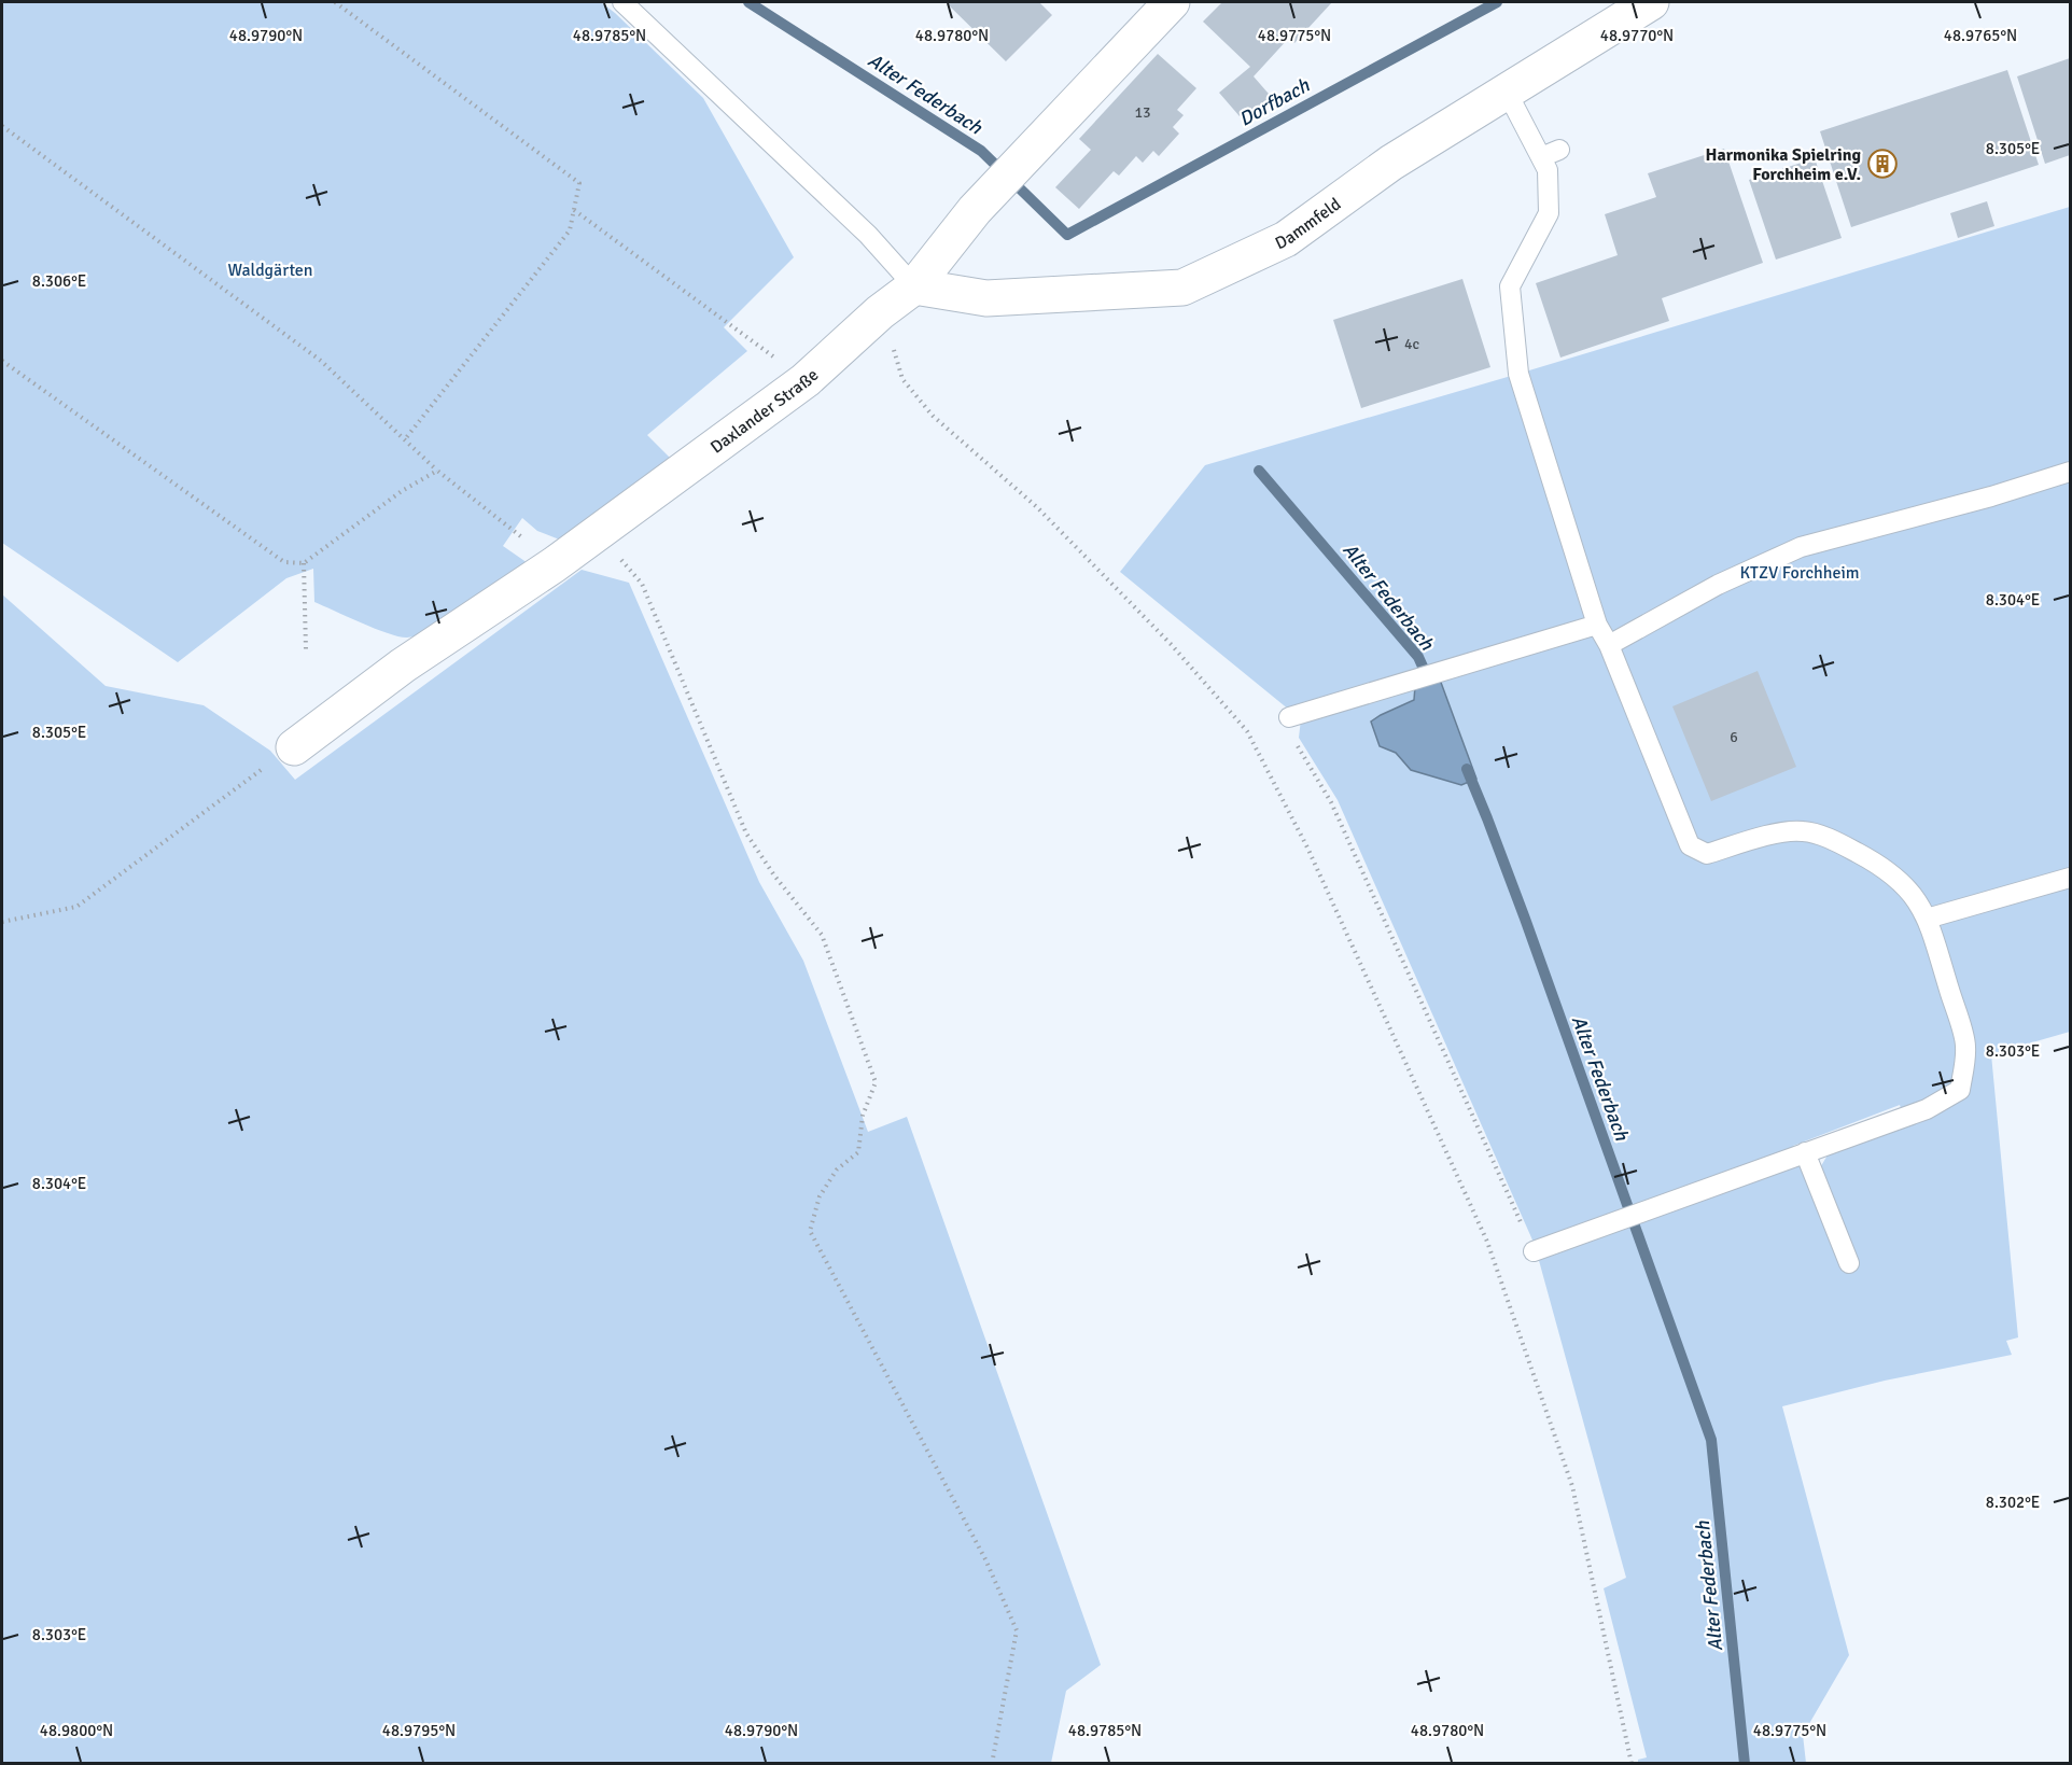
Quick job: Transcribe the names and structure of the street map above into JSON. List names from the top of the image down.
{
  "streets": {
    "street": ["Dammfeld", "Daxlander Straße"]
  },
  "crossings": [
    ["Dammfeld", "Daxlander Straße"]
  ],
  "water": ["Alter Federbach", "Dorfbach"],
  "parks": ["Waldgärten", "KTZV Forchheim"],
  "places": {
    "building": ["Harmonika Spielring Forchheim e.V."]
  },
  "house_numbers": ["13", "4c", "6"],
  "coordinates": [
    "48.9790°N",
    "48.9785°N",
    "48.9780°N",
    "48.9775°N",
    "48.9770°N",
    "48.9765°N",
    "8.305°E",
    "8.306°E",
    "8.304°E",
    "8.303°E",
    "8.302°E",
    "48.9800°N",
    "48.9795°N"
  ]
}
